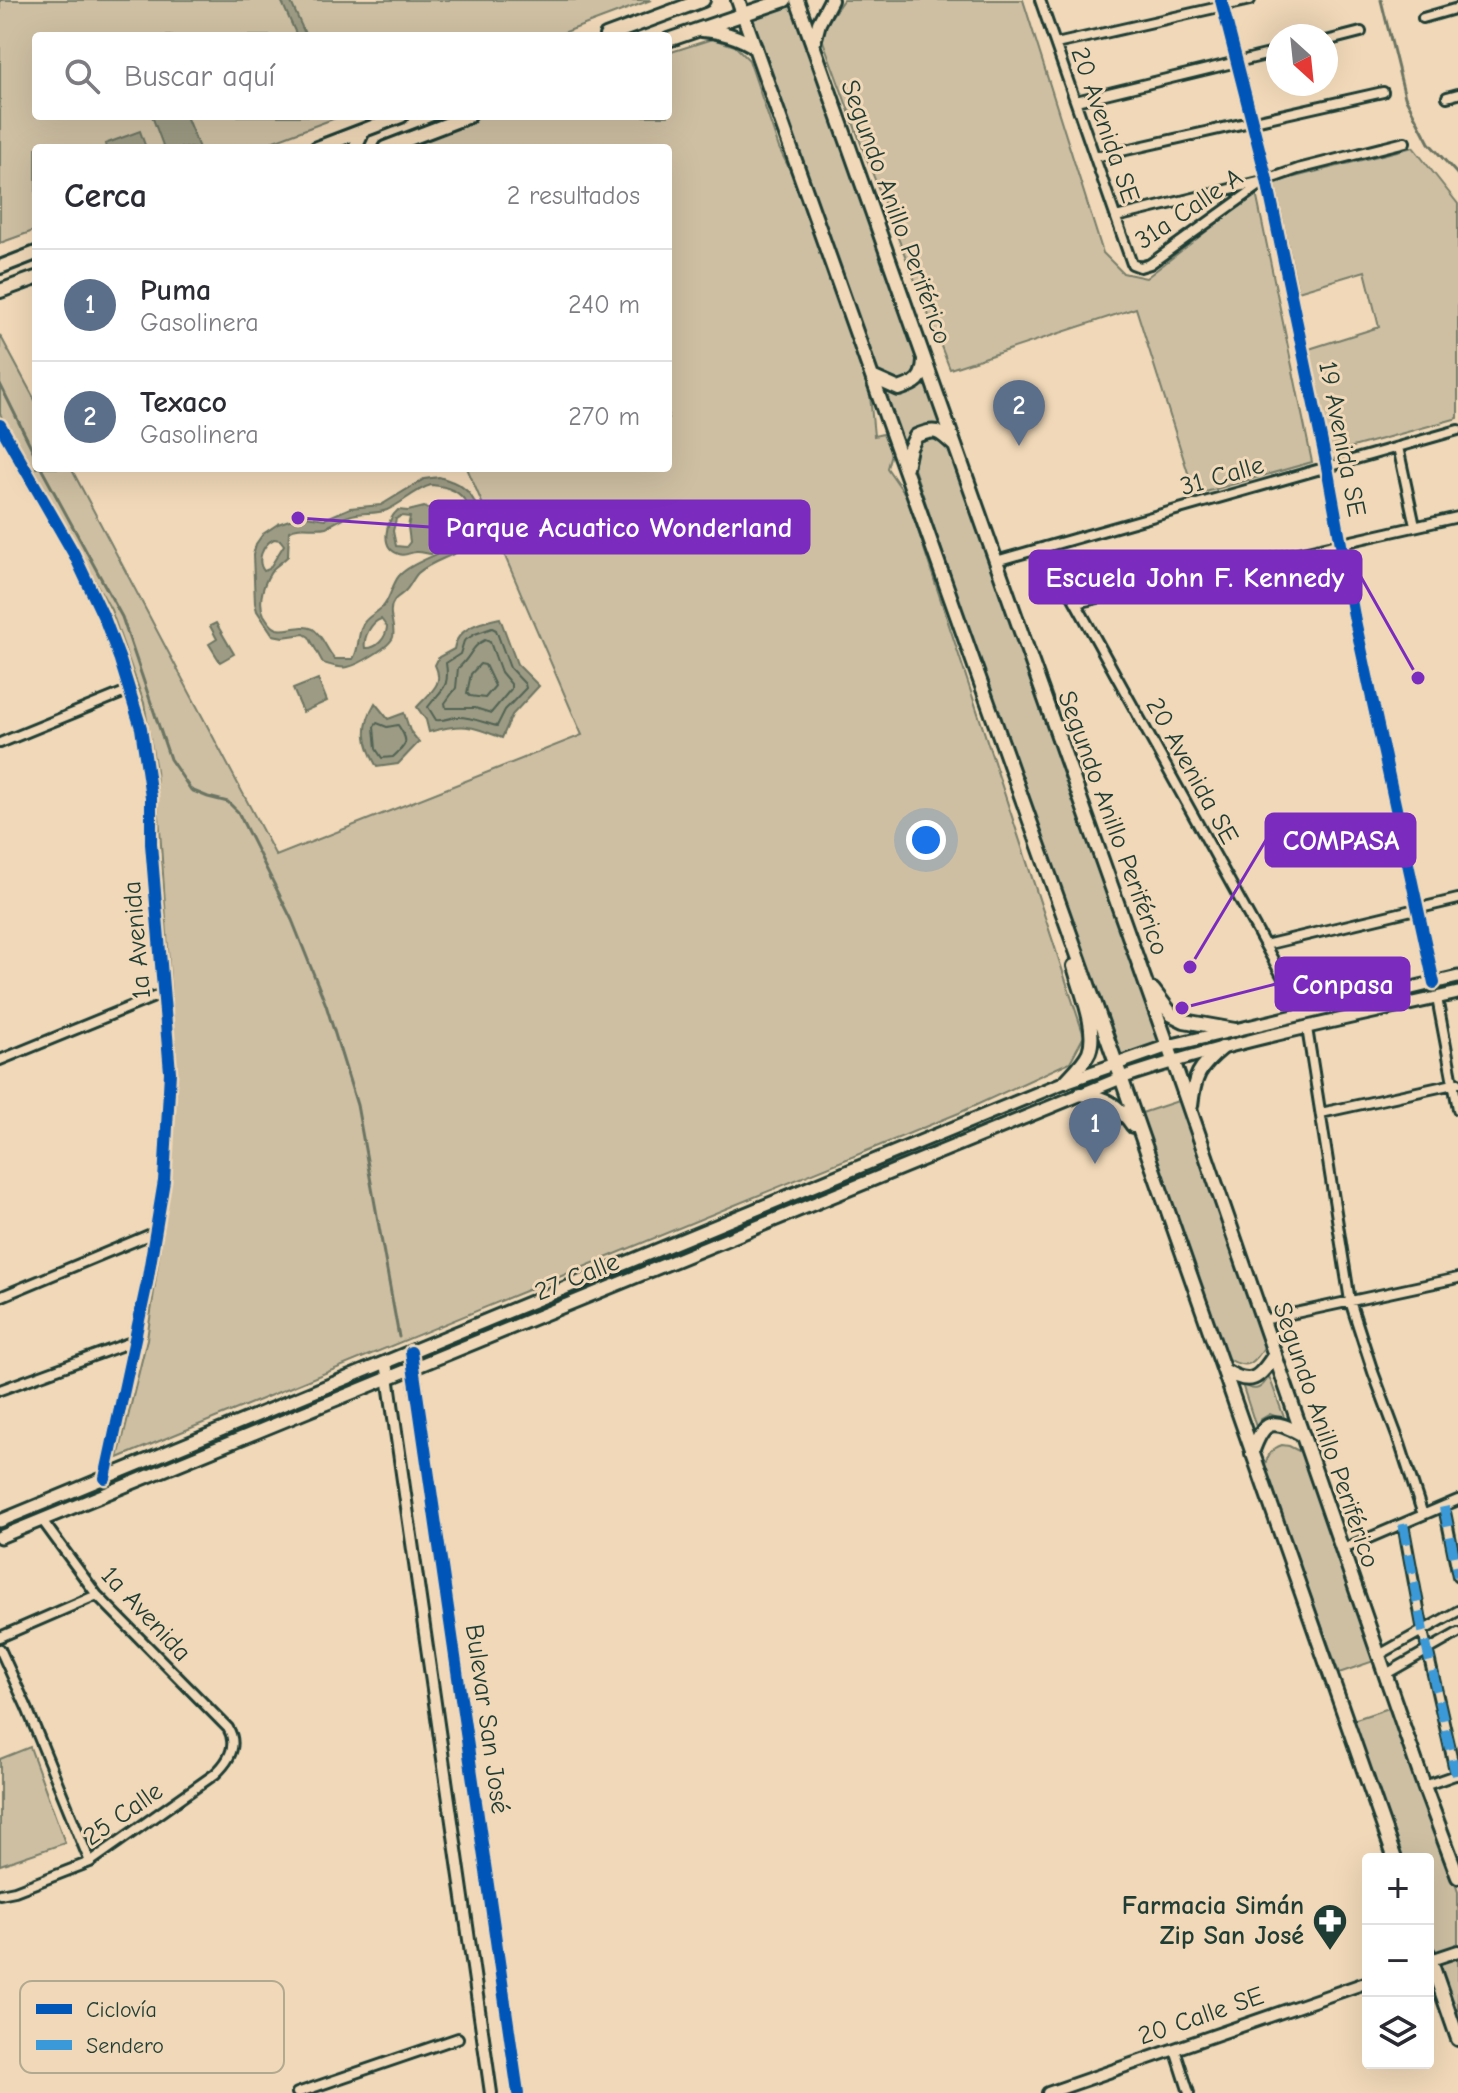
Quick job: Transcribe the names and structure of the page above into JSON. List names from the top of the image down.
{
  "streets": {
    "main road": ["Segundo Anillo Periférico", "27 Calle"],
    "street": [
      "20 Avenida SE",
      "31a Calle A",
      "19 Avenida SE",
      "31 Calle",
      "1a Avenida",
      "Bulevar San José",
      "25 Calle",
      "20 Calle SE"
    ]
  },
  "crossings": [
    ["20 Avenida SE", "31a Calle A"],
    ["20 Avenida SE", "31 Calle"],
    ["20 Avenida SE", "27 Calle"],
    ["31a Calle A", "19 Avenida SE"],
    ["Segundo Anillo Periférico", "31 Calle"],
    ["Segundo Anillo Periférico", "27 Calle"],
    ["19 Avenida SE", "31 Calle"],
    ["19 Avenida SE", "27 Calle"],
    ["1a Avenida", "27 Calle"],
    ["1a Avenida", "25 Calle"],
    ["27 Calle", "Bulevar San José"]
  ],
  "places": {
    "other": [
      "Parque Acuatico Wonderland",
      "Escuela John F. Kennedy",
      "COMPASA",
      "Conpasa"
    ],
    "pharmacy": ["Farmacia Simán Zip San José"]
  },
  "legend": ["Ciclovía", "Sendero"],
  "north": "bottom right",
  "page": {
    "search": "Buscar aquí",
    "heading": ["Cerca", "2 resultados"],
    "list": [
      {
        "mark": "1",
        "name": "Puma",
        "note": "Gasolinera",
        "value": "240 m"
      },
      {
        "mark": "2",
        "name": "Texaco",
        "note": "Gasolinera",
        "value": "270 m"
      }
    ],
    "pins": ["2", "1"],
    "map_buttons": ["+", "−"]
  }
}
